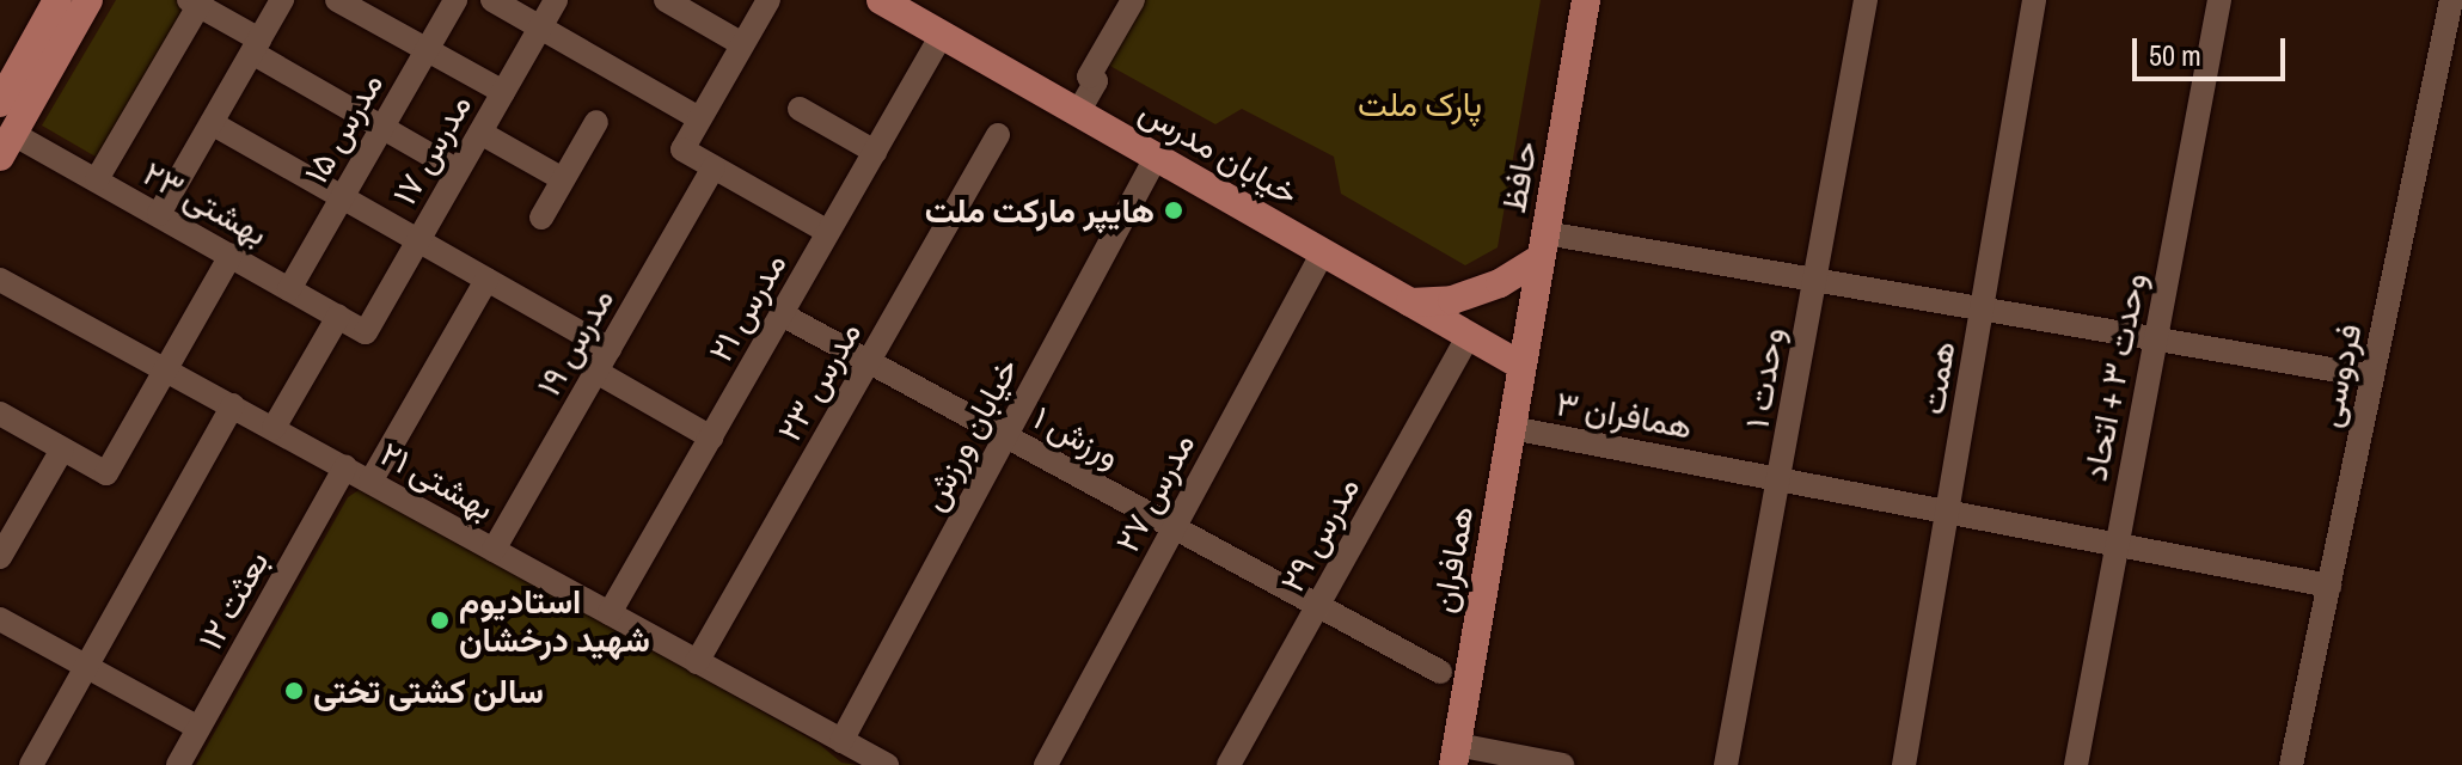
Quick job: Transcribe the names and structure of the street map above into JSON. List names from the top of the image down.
{
  "streets": {
    "main road": ["خیابان مدرس", "حافظ", "همافران"],
    "street": [
      "مدرس ۱۵",
      "مدرس ۱۷",
      "بهشتی ۲۳",
      "مدرس ۲۱",
      "مدرس ۱۹",
      "فردوسی",
      "وحدت ۳ + اتحاد",
      "وحدت ۱",
      "همت",
      "مدرس ۲۳",
      "همافران ۳",
      "خیابان ورزش",
      "ورزش ۱",
      "بهشتی ۲۱",
      "مدرس ۲۷",
      "مدرس ۲۹",
      "بعثت ۱۲"
    ]
  },
  "crossings": [
    ["مدرس ۱۵", "بهشتی ۲۳"],
    ["مدرس ۱۷", "بهشتی ۲۳"],
    ["خیابان مدرس", "حافظ"],
    ["خیابان مدرس", "مدرس ۲۱"],
    ["خیابان مدرس", "خیابان ورزش"],
    ["خیابان مدرس", "مدرس ۲۷"],
    ["خیابان مدرس", "مدرس ۲۹"],
    ["خیابان مدرس", "همافران"],
    ["حافظ", "همافران"],
    ["مدرس ۲۱", "ورزش ۱"],
    ["مدرس ۲۱", "بهشتی ۲۱"],
    ["مدرس ۱۹", "بهشتی ۲۱"],
    ["فردوسی", "همافران ۳"],
    ["وحدت ۳ + اتحاد", "همافران ۳"],
    ["وحدت ۱", "همافران ۳"],
    ["همت", "همافران ۳"],
    ["مدرس ۲۳", "ورزش ۱"],
    ["مدرس ۲۳", "بهشتی ۲۱"],
    ["همافران ۳", "همافران"],
    ["خیابان ورزش", "ورزش ۱"],
    ["خیابان ورزش", "بهشتی ۲۱"],
    ["ورزش ۱", "مدرس ۲۷"],
    ["ورزش ۱", "مدرس ۲۹"],
    ["بهشتی ۲۱", "بعثت ۱۲"]
  ],
  "parks": ["پارک ملت"],
  "places": ["هایپر مارکت ملت", "استادیوم شهید درخشان", "سالن کشتی تختی"],
  "scale_bar": "50 m"
}
